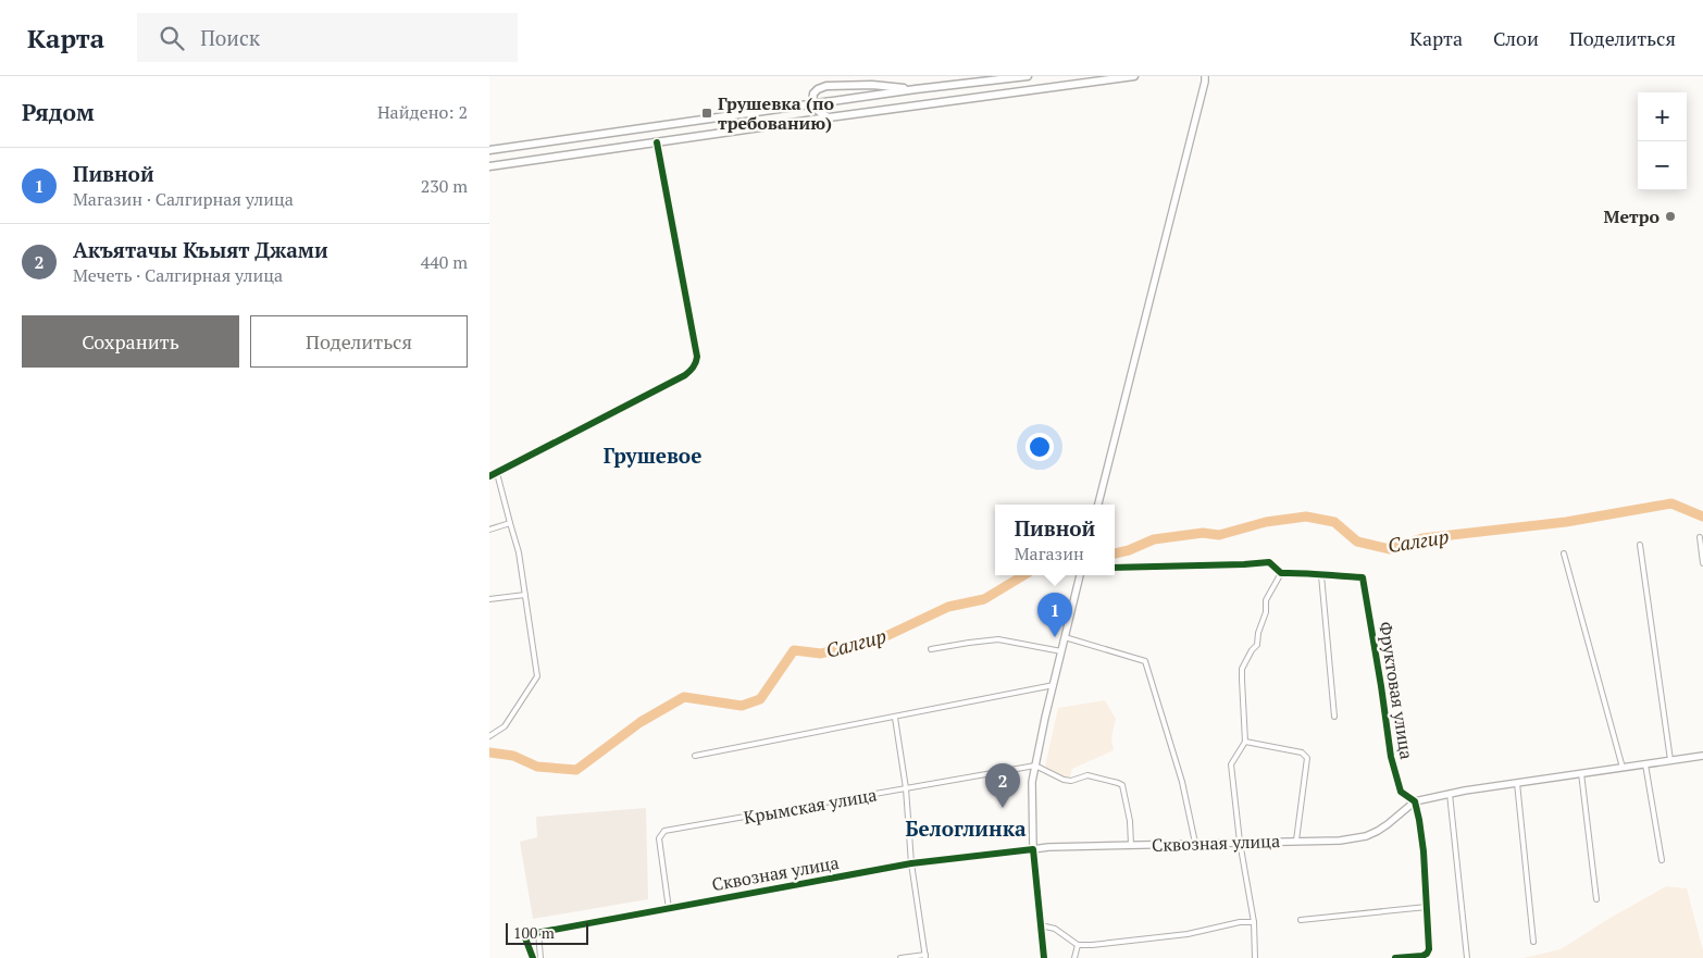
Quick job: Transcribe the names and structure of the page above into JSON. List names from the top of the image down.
{
  "streets": {
    "main road": ["Сквозная улица"],
    "street": ["Фруктовая улица", "Крымская улица"]
  },
  "crossings": [
    ["Фруктовая улица", "Сквозная улица"],
    ["Крымская улица", "Сквозная улица"]
  ],
  "districts": ["Грушевое", "Белоглинка"],
  "water": ["Салгир"],
  "places": {
    "transit": ["Грушевка (по требованию)"],
    "other": ["Метро"]
  },
  "scale_bar": "100 m",
  "page": {
    "header": "Карта",
    "search": "Поиск",
    "nav": ["Карта", "Слои", "Поделиться"],
    "heading": ["Рядом", "Найдено: 2"],
    "map_buttons": ["+", "−"],
    "list": [
      {
        "mark": "1",
        "name": "Пивной",
        "note": "Магазин · Салгирная улица",
        "value": "230 m"
      },
      {
        "mark": "2",
        "name": "Акъятачы Къыят Джами",
        "note": "Мечеть · Салгирная улица",
        "value": "440 m"
      }
    ],
    "buttons": ["Сохранить", "Поделиться"],
    "popup": ["Пивной", "Магазин"],
    "pins": ["1", "2"],
    "scale": "100 m"
  }
}
